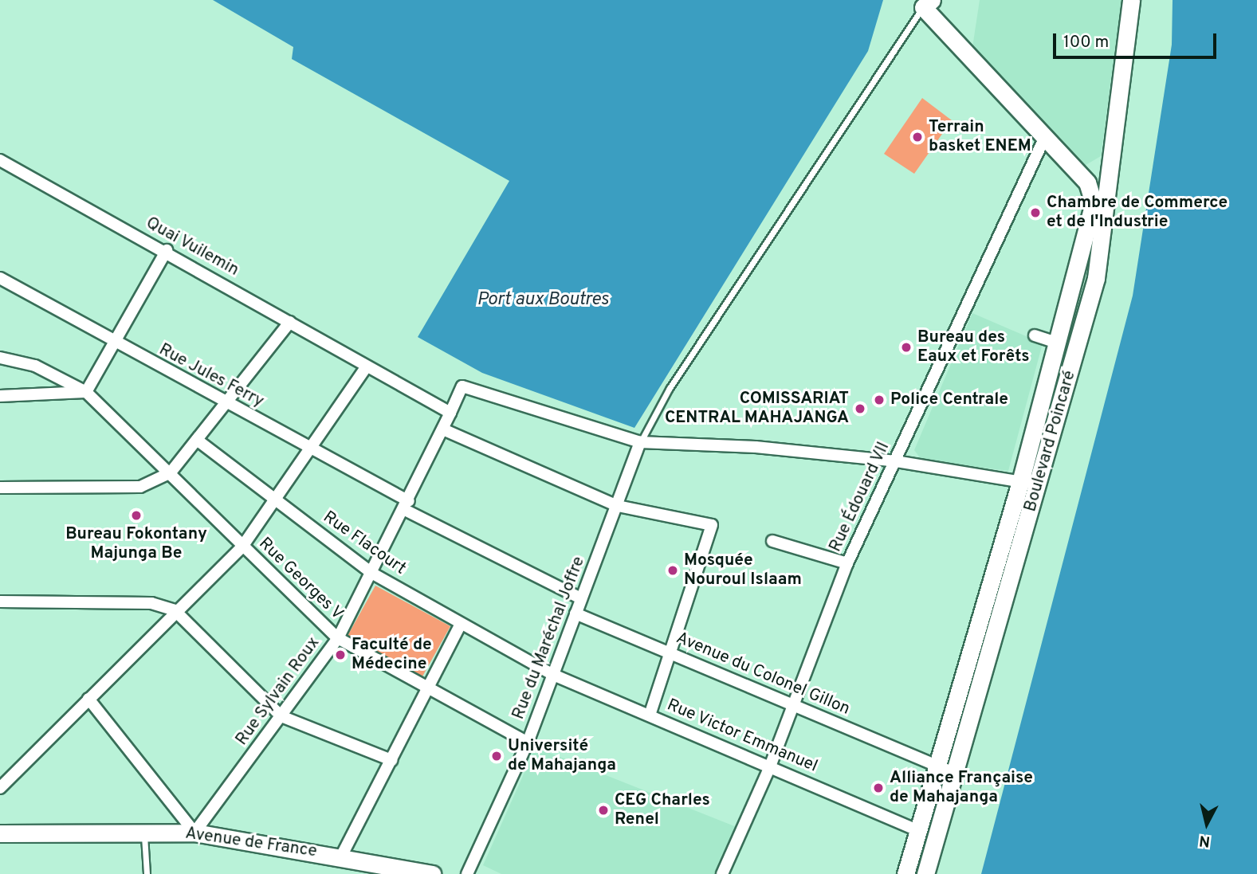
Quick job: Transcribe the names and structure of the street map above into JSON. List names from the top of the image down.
{
  "streets": {
    "street": [
      "Quai Vuilemin",
      "Rue Jules Ferry",
      "Boulevard Poincaré",
      "Rue Édouard VII",
      "Rue Flacourt",
      "Rue Georges V",
      "Rue du Maréchal Joffre",
      "Avenue du Colonel Gillon",
      "Rue Sylvain Roux",
      "Rue Victor Emmanuel",
      "Avenue de France"
    ]
  },
  "crossings": [
    ["Quai Vuilemin", "Rue Sylvain Roux"],
    ["Rue Jules Ferry", "Rue du Maréchal Joffre"],
    ["Rue Jules Ferry", "Rue Sylvain Roux"],
    ["Boulevard Poincaré", "Avenue du Colonel Gillon"],
    ["Boulevard Poincaré", "Rue Victor Emmanuel"],
    ["Rue Édouard VII", "Avenue du Colonel Gillon"],
    ["Rue Édouard VII", "Rue Victor Emmanuel"],
    ["Rue Flacourt", "Rue du Maréchal Joffre"],
    ["Rue Flacourt", "Rue Sylvain Roux"],
    ["Rue Flacourt", "Rue Victor Emmanuel"],
    ["Rue Georges V", "Rue du Maréchal Joffre"],
    ["Rue Georges V", "Rue Sylvain Roux"],
    ["Rue du Maréchal Joffre", "Avenue du Colonel Gillon"],
    ["Rue du Maréchal Joffre", "Rue Sylvain Roux"],
    ["Rue du Maréchal Joffre", "Rue Victor Emmanuel"],
    ["Rue Sylvain Roux", "Avenue de France"]
  ],
  "water": ["Port aux Boutres"],
  "places": [
    "Terrain basket ENEM",
    "Chambre de Commerce et de l'Industrie",
    "Bureau des Eaux et Forêts",
    "Police Centrale",
    "COMISSARIAT CENTRAL MAHAJANGA",
    "Bureau Fokontany Majunga Be",
    "Mosquée Nouroul Islaam",
    "Faculté de Médecine",
    "Université de Mahajanga",
    "Alliance Française de Mahajanga",
    "CEG Charles Renel"
  ],
  "scale_bar": "100 m",
  "north": "bottom"
}
